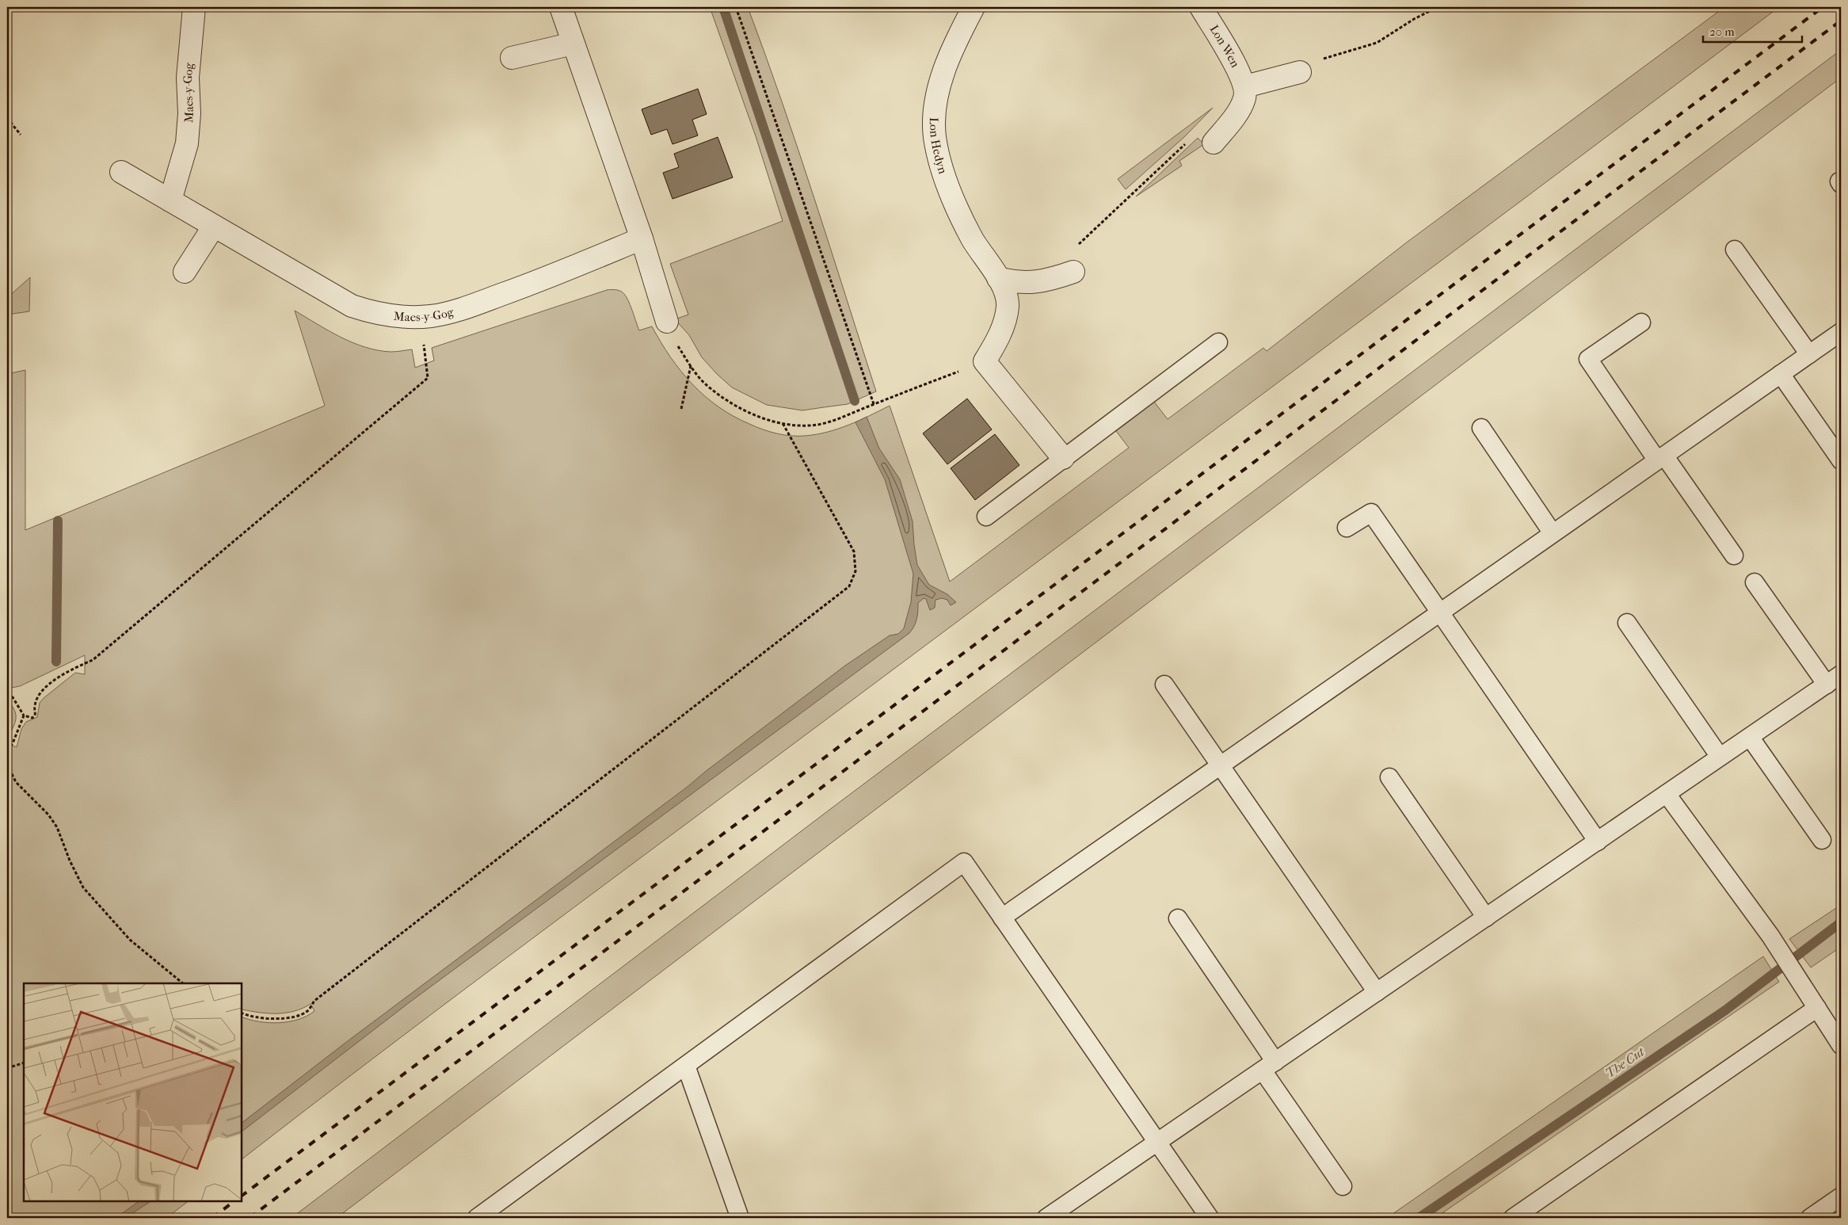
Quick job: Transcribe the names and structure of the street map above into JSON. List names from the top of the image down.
{
  "streets": {
    "street": ["Lon Wen", "Maes-y-Gog", "Lon Hedyn"]
  },
  "water": ["The Cut"],
  "scale_bar": "20 m"
}
